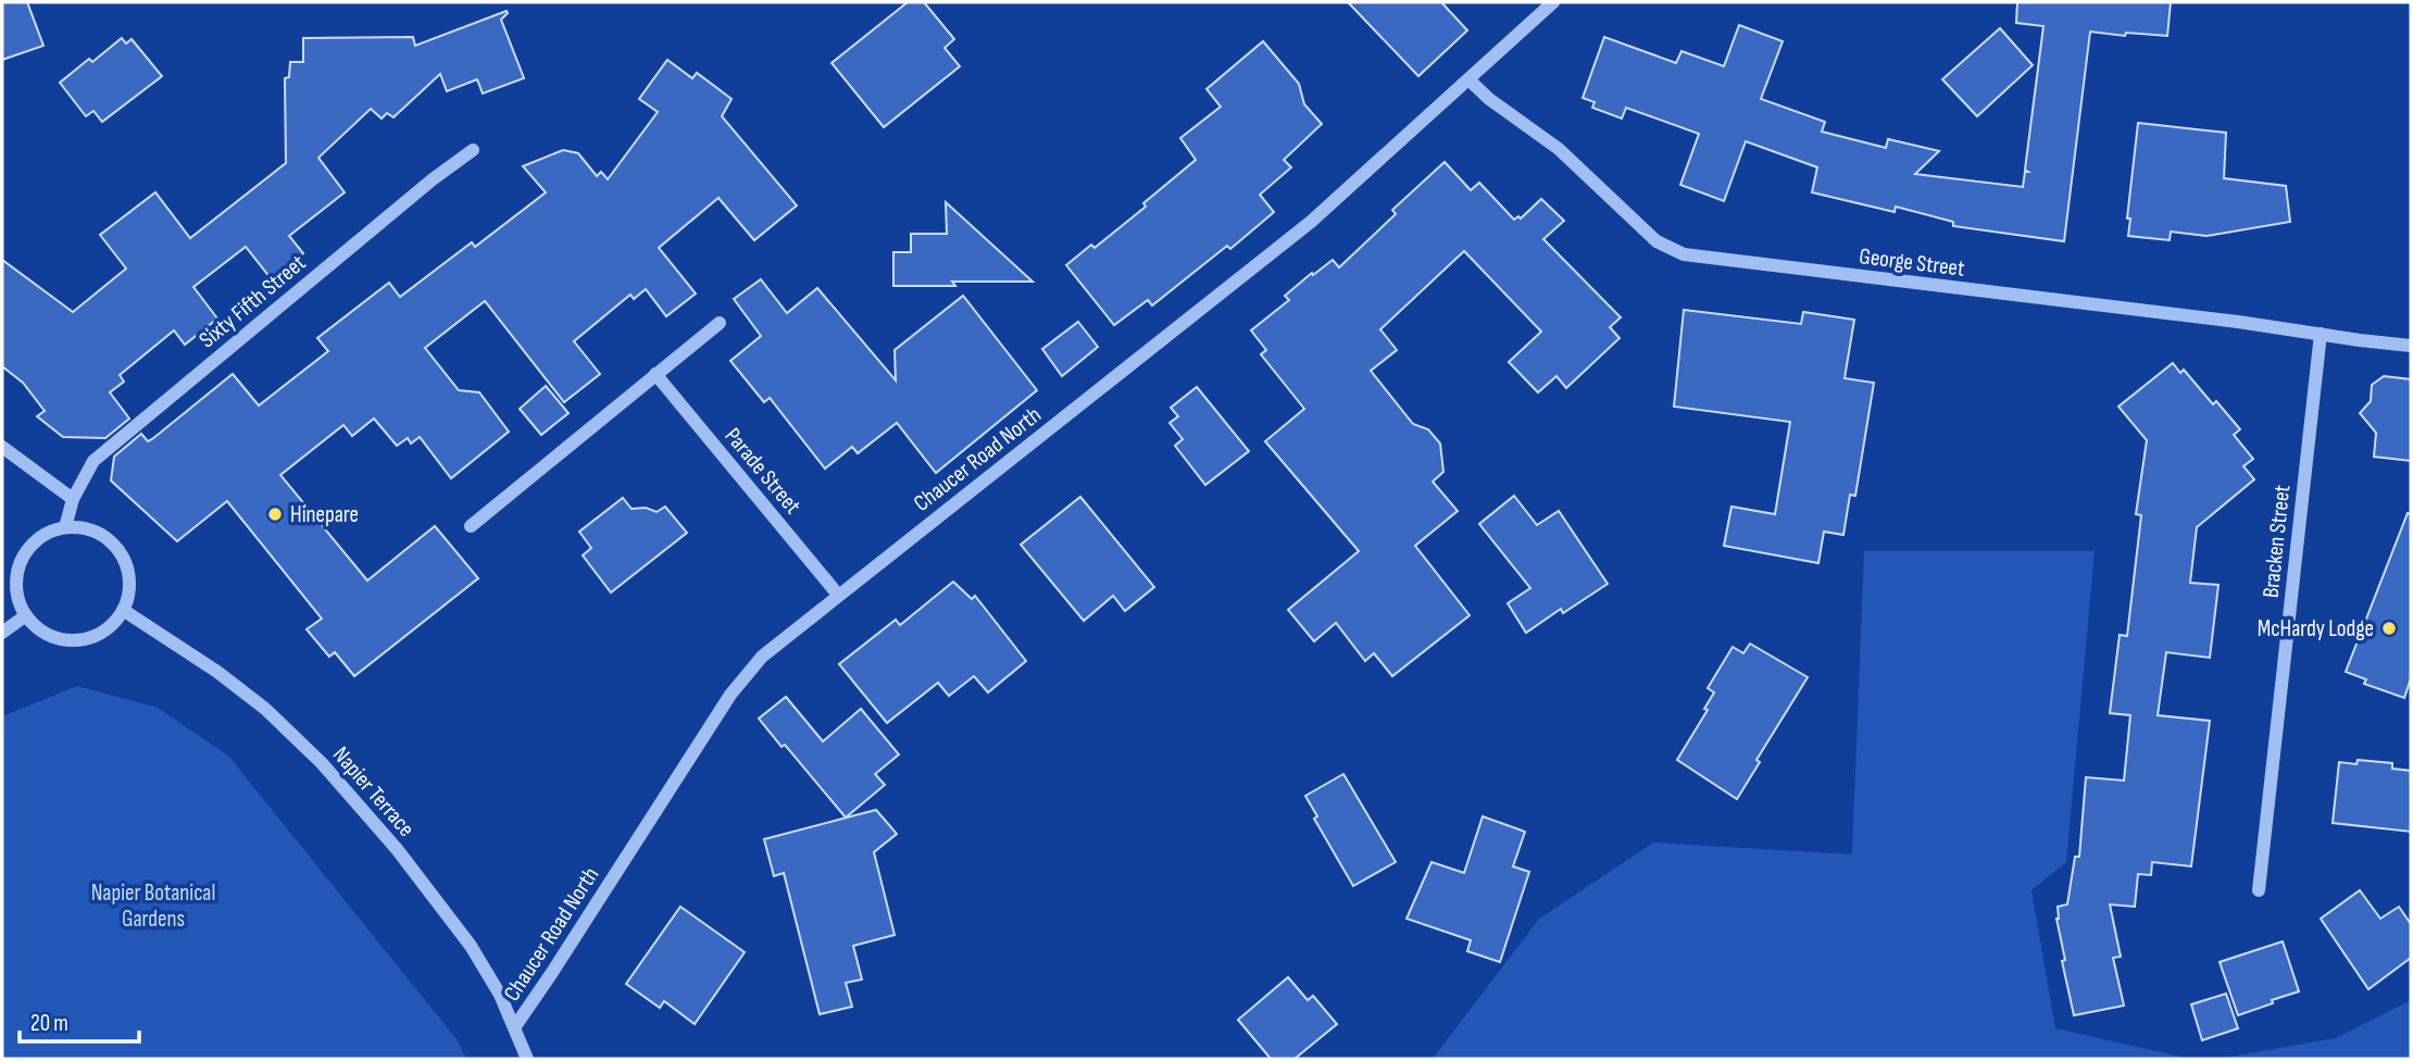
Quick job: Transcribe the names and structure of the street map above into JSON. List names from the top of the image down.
{
  "streets": {
    "street": [
      "George Street",
      "Sixty Fifth Street",
      "Chaucer Road North",
      "Parade Street",
      "Bracken Street",
      "Napier Terrace"
    ]
  },
  "crossings": [
    ["George Street", "Chaucer Road North"],
    ["George Street", "Bracken Street"],
    ["Sixty Fifth Street", "Napier Terrace"],
    ["Chaucer Road North", "Parade Street"],
    ["Chaucer Road North", "Napier Terrace"]
  ],
  "parks": ["Napier Botanical Gardens"],
  "places": ["Hinepare", "McHardy Lodge"],
  "scale_bar": "20 m"
}
